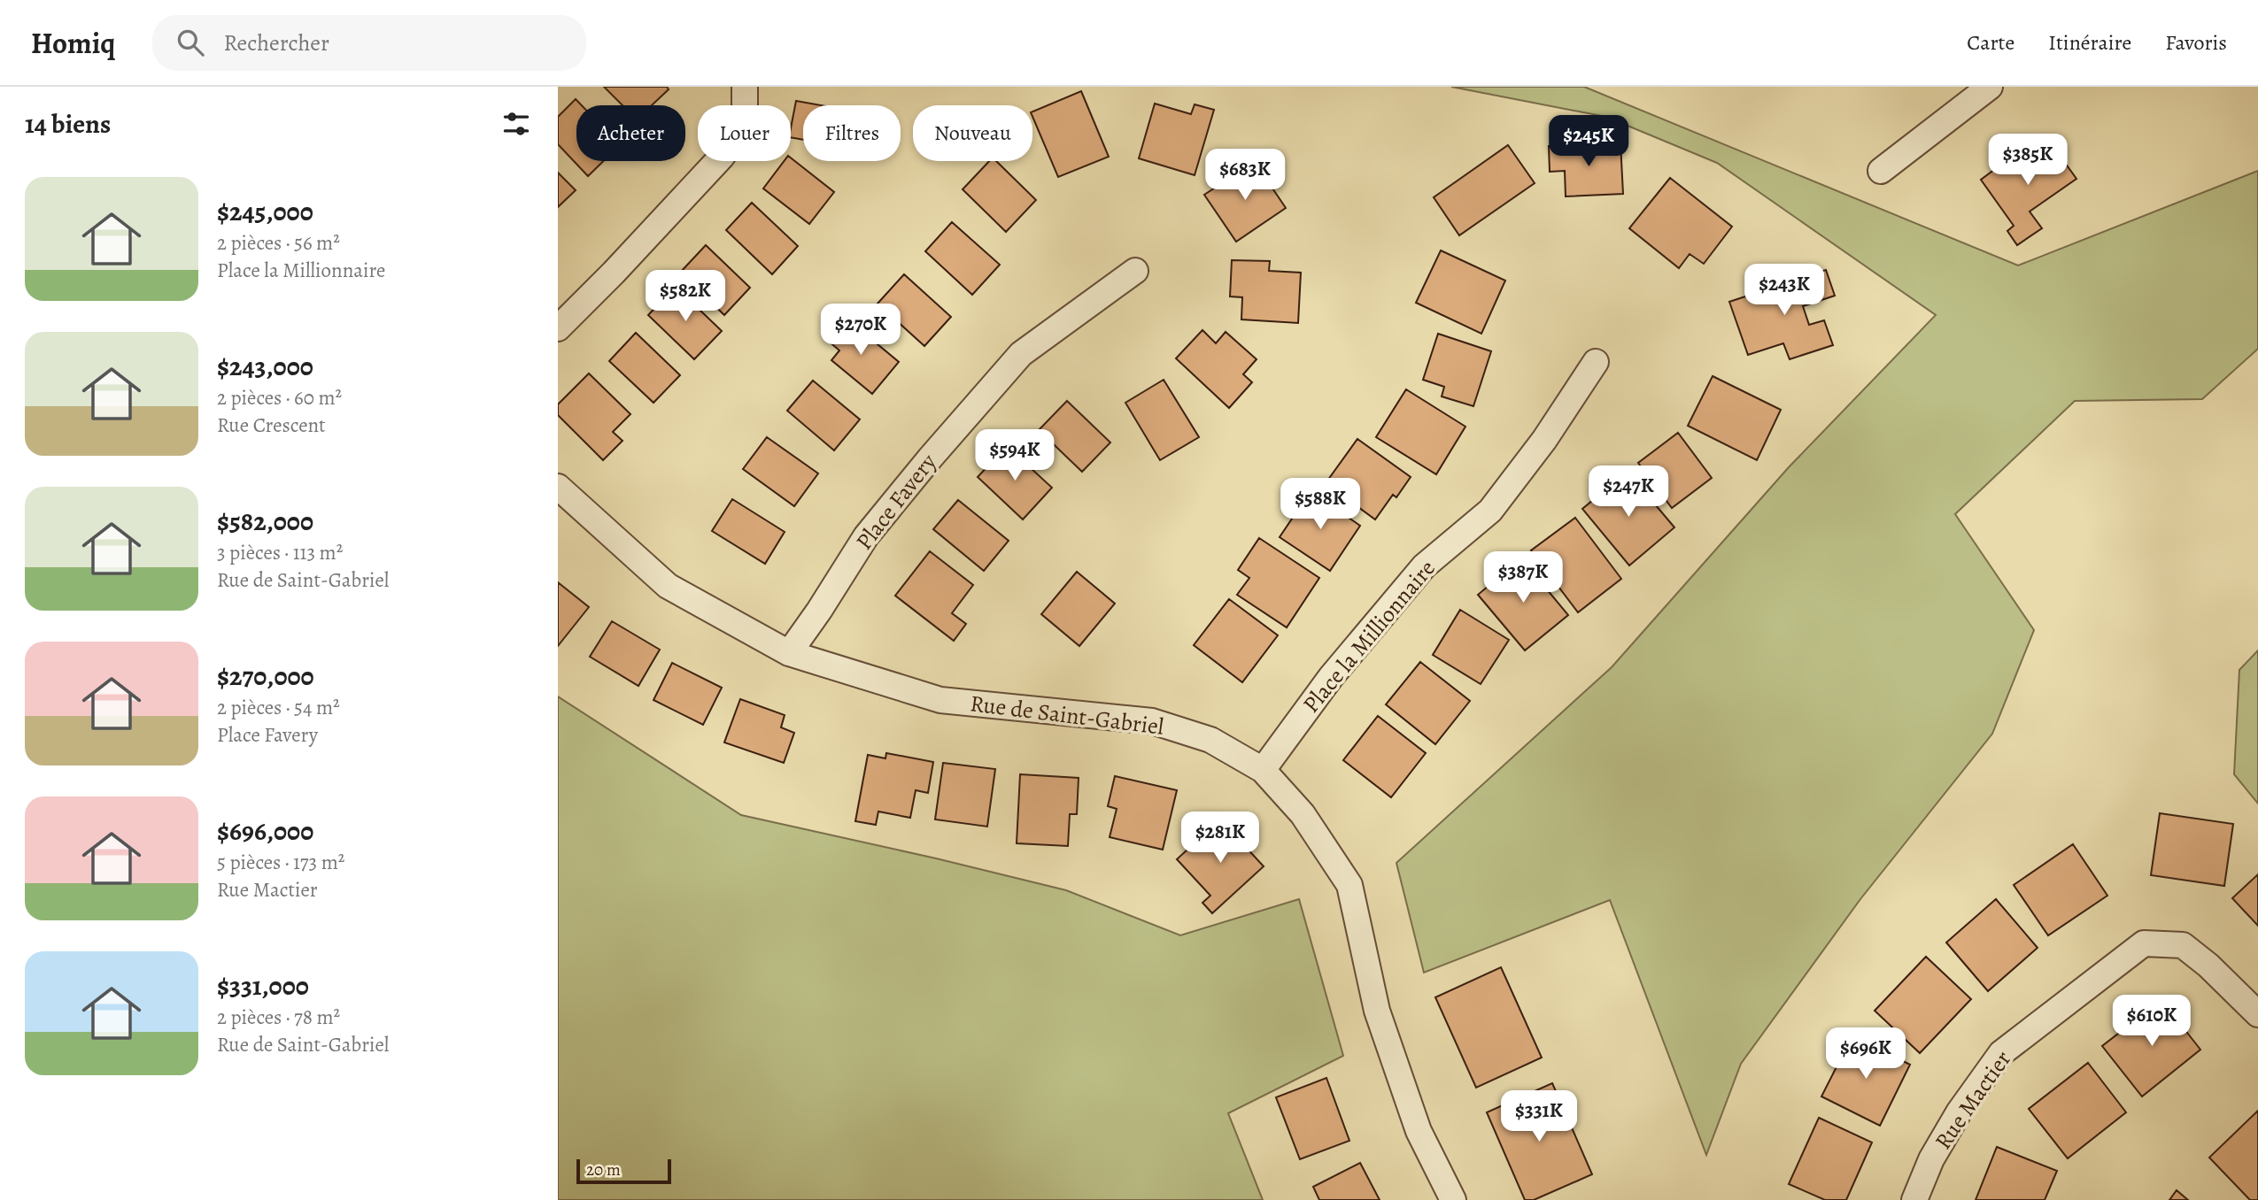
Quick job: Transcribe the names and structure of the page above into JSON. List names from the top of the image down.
{
  "streets": {
    "street": [
      "Place Favery",
      "Place la Millionnaire",
      "Rue de Saint-Gabriel",
      "Rue Mactier"
    ]
  },
  "crossings": [
    ["Place Favery", "Rue de Saint-Gabriel"],
    ["Place la Millionnaire", "Rue de Saint-Gabriel"]
  ],
  "scale_bar": "20 m",
  "page": {
    "header": "Homiq",
    "search": "Rechercher",
    "nav": ["Carte", "Itinéraire", "Favoris"],
    "heading": "14 biens",
    "chip": [
      "Acheter",
      "Louer",
      "Filtres",
      "Nouveau"
    ],
    "price": [
      "$245K",
      "$385K",
      "$683K",
      "$243K",
      "$582K",
      "$270K",
      "$594K",
      "$247K",
      "$588K",
      "$387K",
      "$281K",
      "$610K",
      "$696K",
      "$331K"
    ],
    "list": [
      {
        "name": "$245,000",
        "note": "2 pièces · 56 m² · Place la Millionnaire"
      },
      {
        "name": "$243,000",
        "note": "2 pièces · 60 m² · Rue Crescent"
      },
      {
        "name": "$582,000",
        "note": "3 pièces · 113 m² · Rue de Saint-Gabriel"
      },
      {
        "name": "$270,000",
        "note": "2 pièces · 54 m² · Place Favery"
      },
      {
        "name": "$696,000",
        "note": "5 pièces · 173 m² · Rue Mactier"
      },
      {
        "name": "$331,000",
        "note": "2 pièces · 78 m² · Rue de Saint-Gabriel"
      }
    ],
    "scale": "20 m"
  }
}
